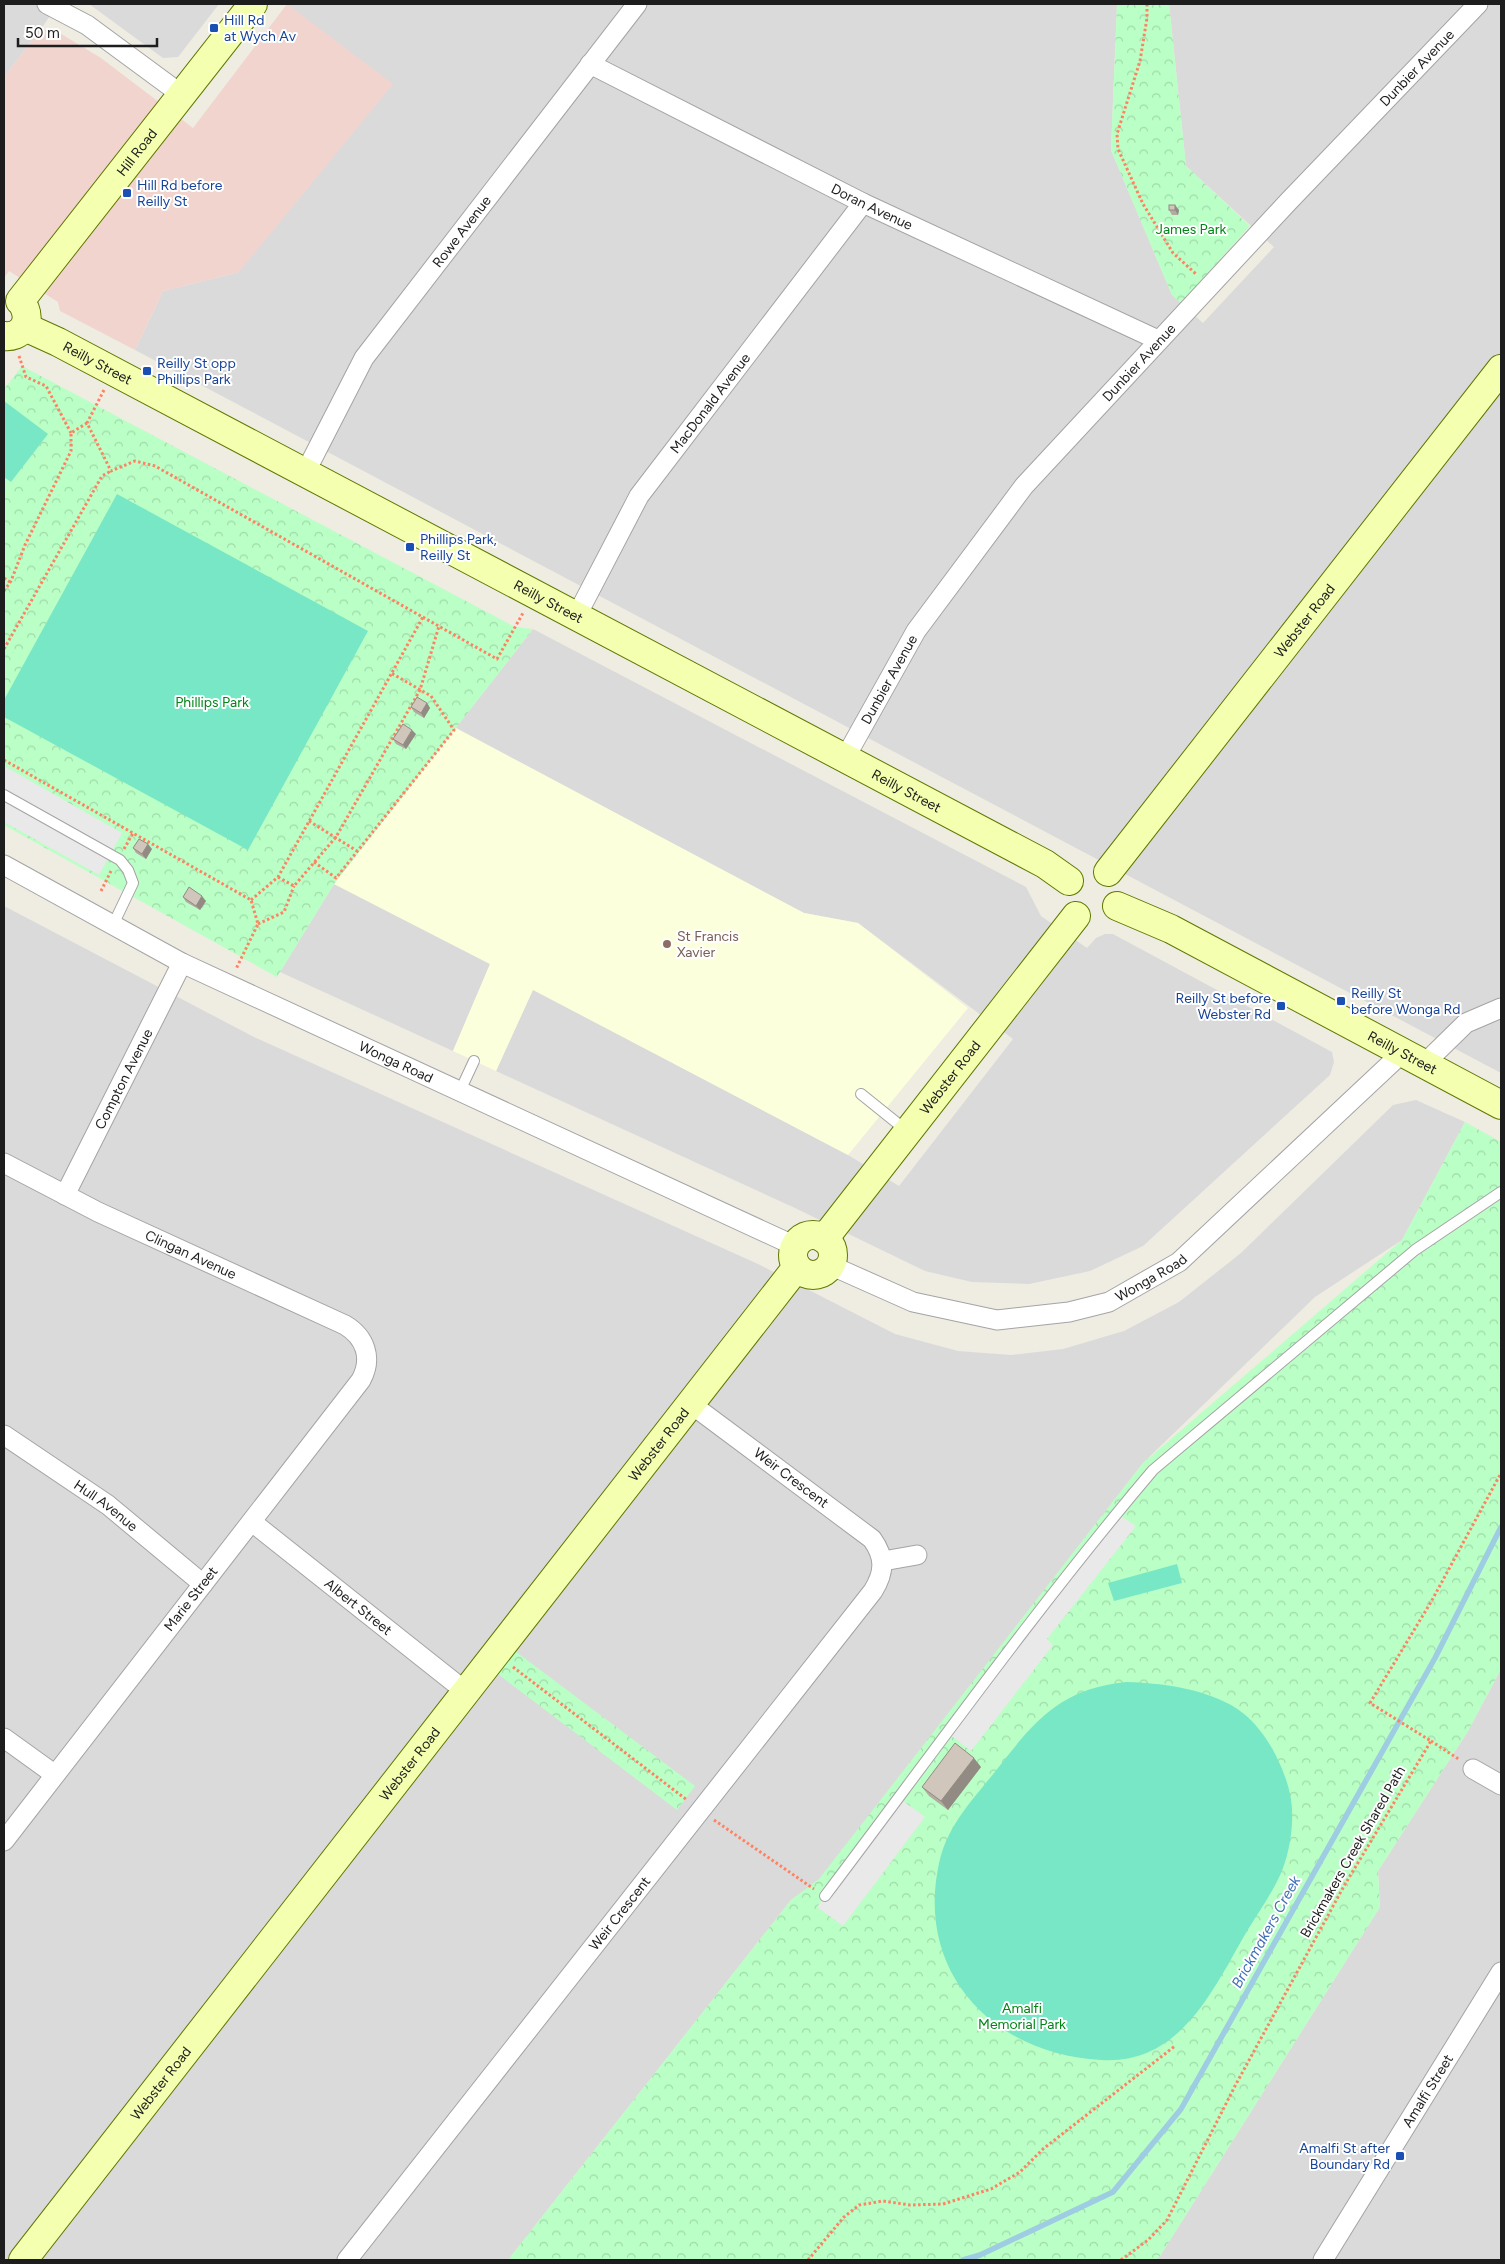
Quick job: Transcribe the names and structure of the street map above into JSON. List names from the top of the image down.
{
  "streets": {
    "street": [
      "Dunbier Avenue",
      "Hill Road",
      "Doran Avenue",
      "Rowe Avenue",
      "Reilly Street",
      "MacDonald Avenue",
      "Webster Road",
      "Wonga Road",
      "Compton Avenue",
      "Clingan Avenue",
      "Weir Crescent",
      "Hull Avenue",
      "Marie Street",
      "Albert Street",
      "Amalfi Street"
    ],
    "path": ["Brickmakers Creek Shared Path"]
  },
  "crossings": [
    ["Dunbier Avenue", "Doran Avenue"],
    ["Dunbier Avenue", "Reilly Street"],
    ["Hill Road", "Reilly Street"],
    ["Doran Avenue", "Rowe Avenue"],
    ["Doran Avenue", "MacDonald Avenue"],
    ["Rowe Avenue", "Reilly Street"],
    ["Reilly Street", "MacDonald Avenue"],
    ["Reilly Street", "Webster Road"],
    ["Reilly Street", "Wonga Road"],
    ["Webster Road", "Wonga Road"],
    ["Webster Road", "Weir Crescent"],
    ["Webster Road", "Albert Street"],
    ["Wonga Road", "Compton Avenue"],
    ["Compton Avenue", "Clingan Avenue"],
    ["Clingan Avenue", "Marie Street"],
    ["Hull Avenue", "Marie Street"],
    ["Marie Street", "Albert Street"]
  ],
  "water": ["Brickmakers Creek"],
  "parks": ["James Park", "Phillips Park", "Amalfi Memorial Park"],
  "places": {
    "transit": [
      "Hill Rd at Wych Av",
      "Hill Rd before Reilly St",
      "Reilly St opp Phillips Park",
      "Phillips Park, Reilly St",
      "Reilly St before Wonga Rd",
      "Reilly St before Webster Rd",
      "Amalfi St after Boundary Rd"
    ],
    "other": ["St Francis Xavier"]
  },
  "scale_bar": "50 m"
}
